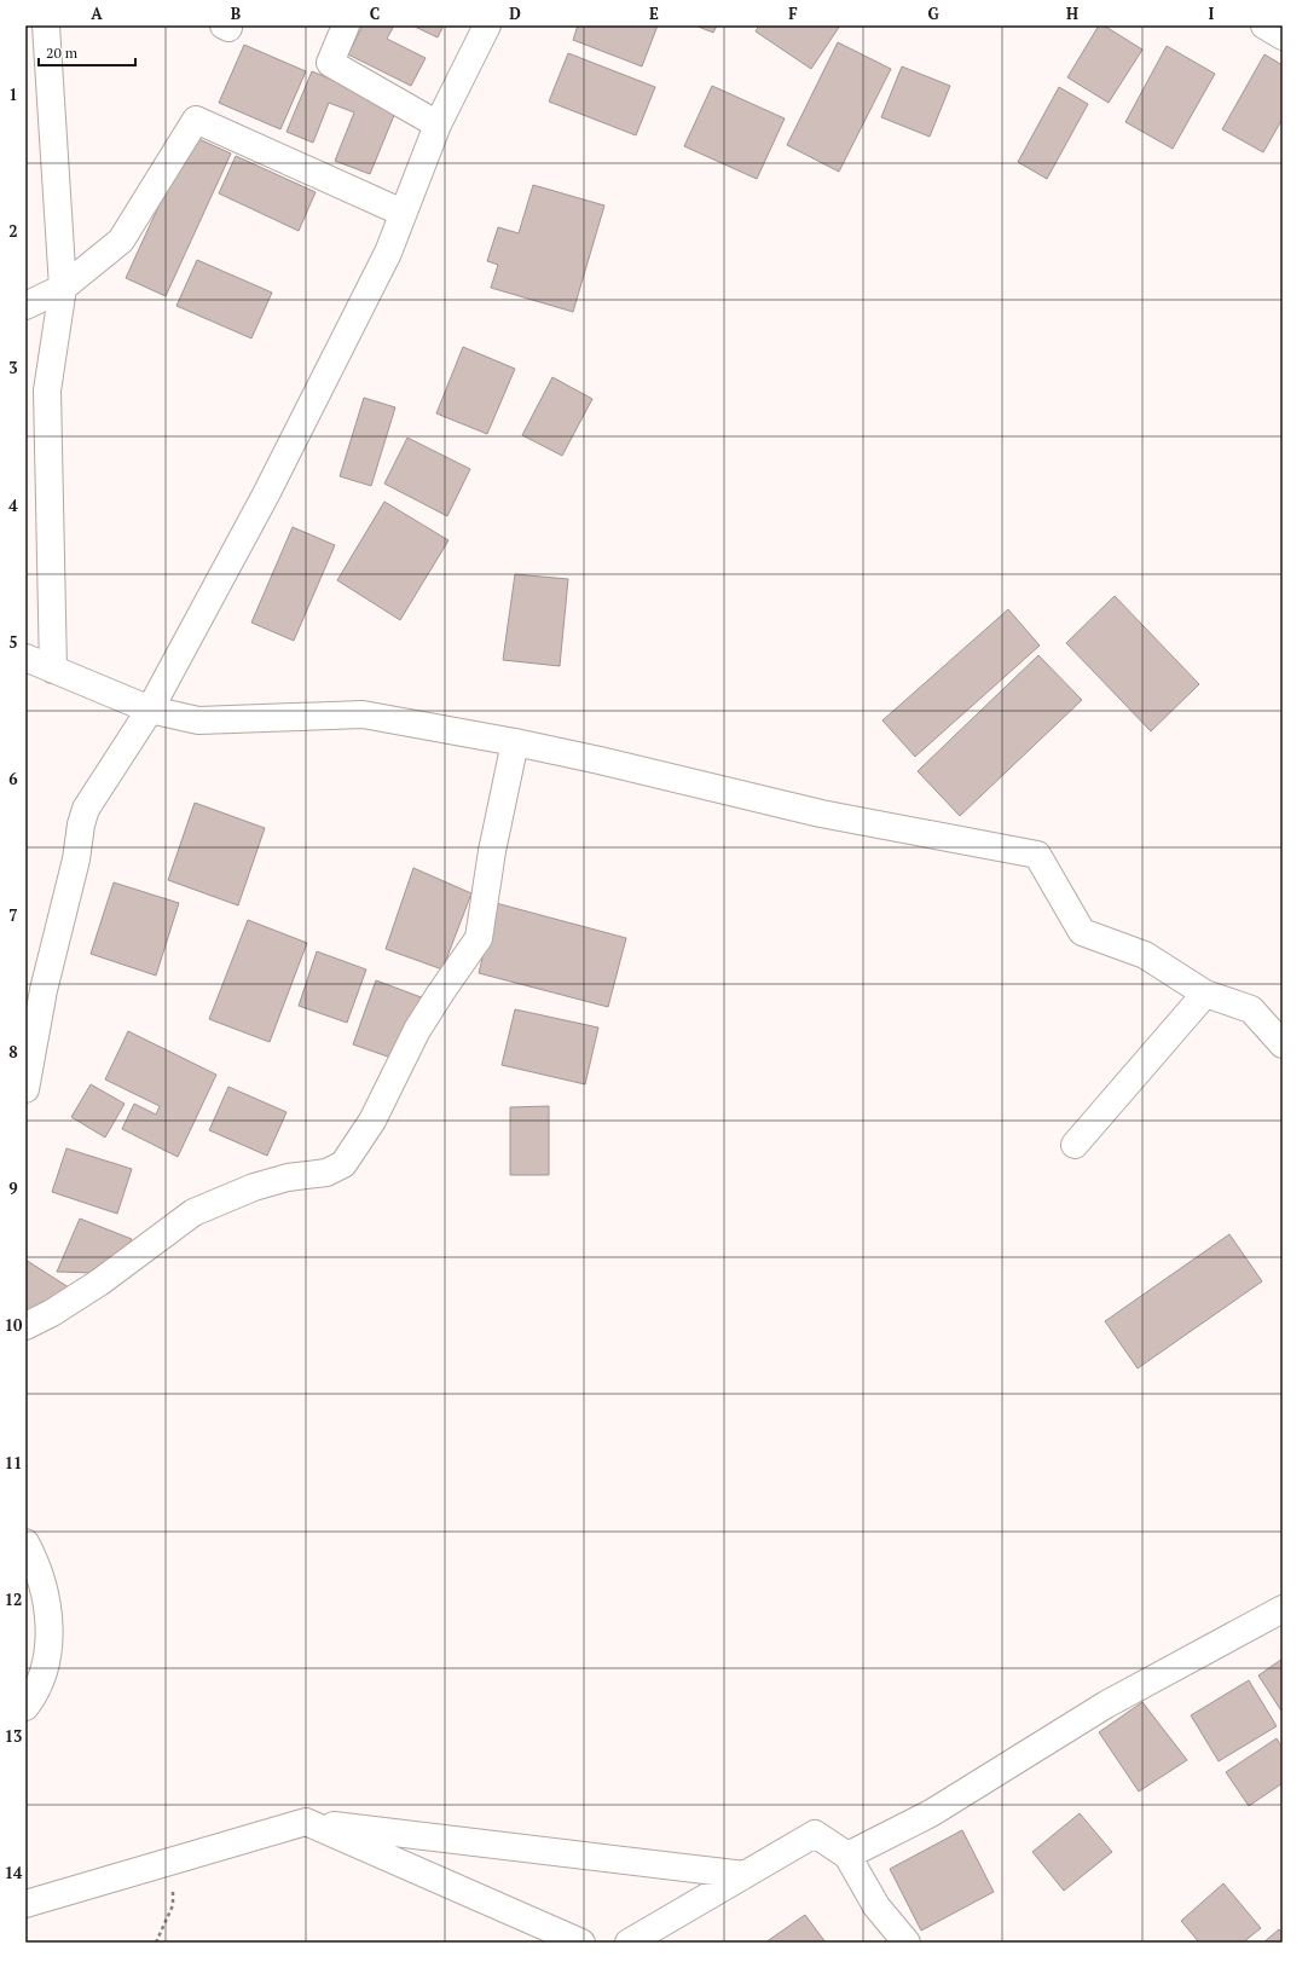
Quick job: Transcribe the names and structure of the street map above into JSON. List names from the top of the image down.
{
  "scale_bar": "20 m",
  "grid": {
    "columns": [
      "A",
      "B",
      "C",
      "D",
      "E",
      "F",
      "G",
      "H",
      "I"
    ],
    "rows": [
      "1",
      "2",
      "3",
      "4",
      "5",
      "6",
      "7",
      "8",
      "9",
      "10",
      "11",
      "12",
      "13",
      "14"
    ]
  }
}
